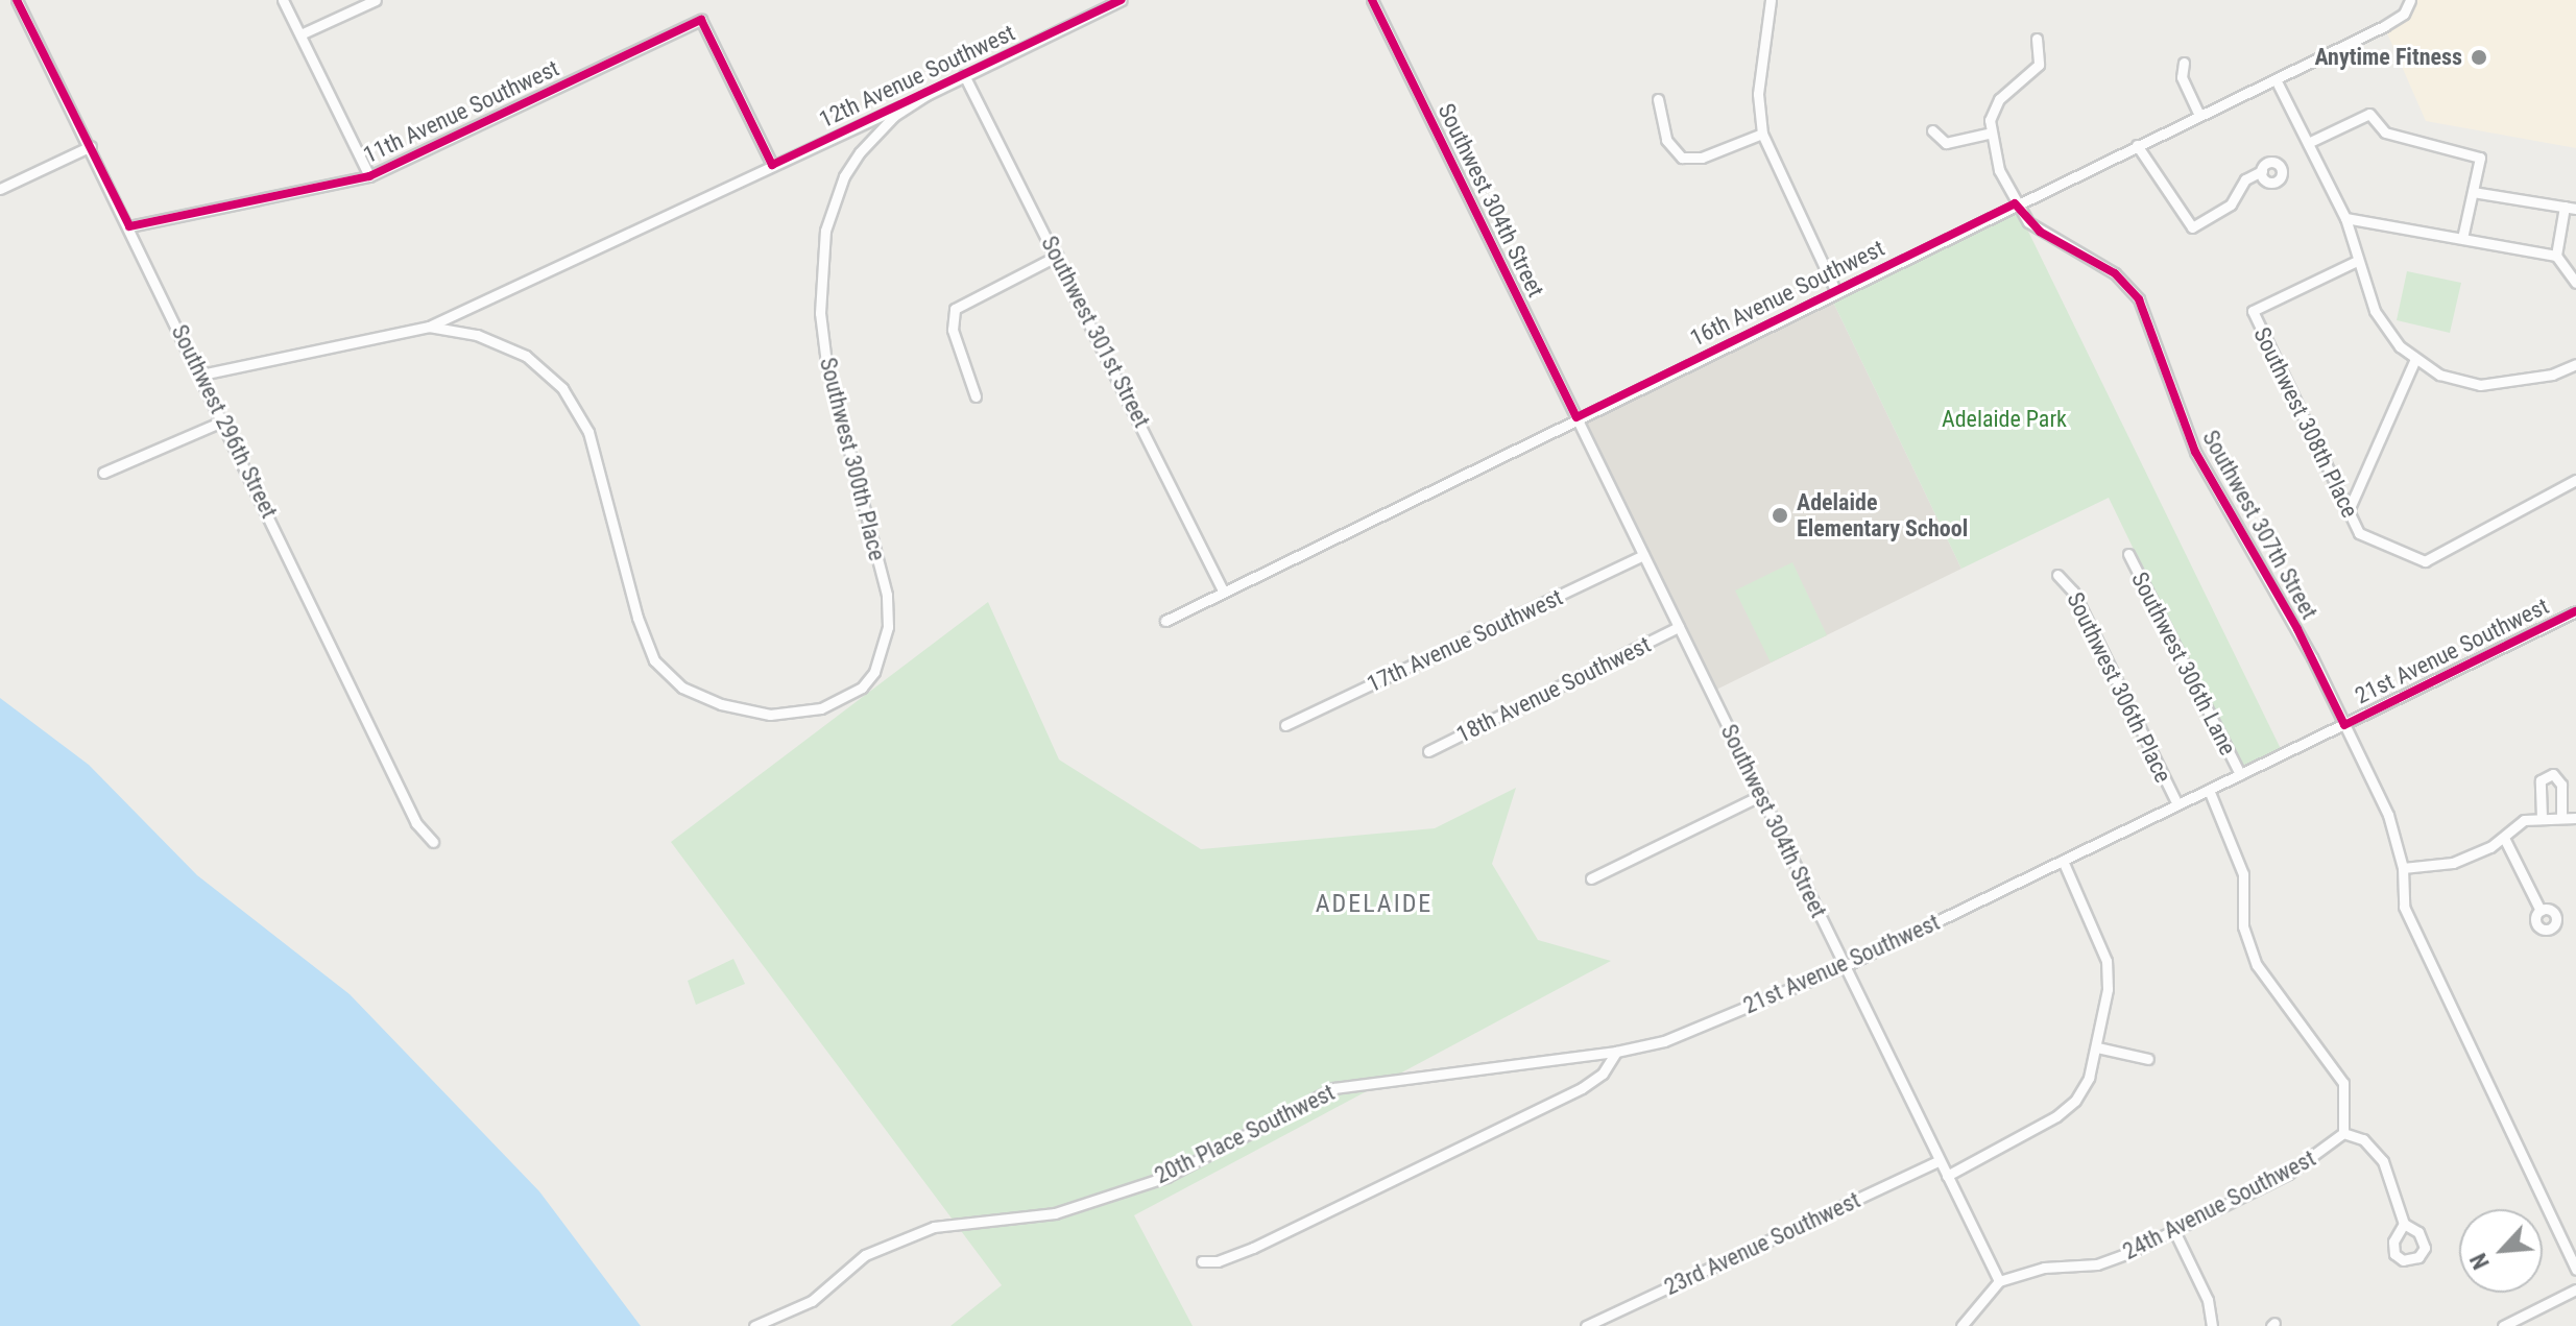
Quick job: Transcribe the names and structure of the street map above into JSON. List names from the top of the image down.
{
  "streets": {
    "street": [
      "12th Avenue Southwest",
      "11th Avenue Southwest",
      "Southwest 304th Street",
      "16th Avenue Southwest",
      "Southwest 301st Street",
      "Southwest 296th Street",
      "Southwest 308th Place",
      "Southwest 300th Place",
      "Southwest 307th Street",
      "17th Avenue Southwest",
      "21st Avenue Southwest",
      "Southwest 306th Lane",
      "Southwest 306th Place",
      "18th Avenue Southwest",
      "20th Place Southwest",
      "24th Avenue Southwest",
      "23rd Avenue Southwest"
    ]
  },
  "crossings": [
    ["12th Avenue Southwest", "11th Avenue Southwest"],
    ["12th Avenue Southwest", "Southwest 301st Street"],
    ["12th Avenue Southwest", "Southwest 300th Place"],
    ["11th Avenue Southwest", "Southwest 296th Street"],
    ["Southwest 304th Street", "16th Avenue Southwest"],
    ["Southwest 304th Street", "17th Avenue Southwest"],
    ["Southwest 304th Street", "21st Avenue Southwest"],
    ["Southwest 304th Street", "18th Avenue Southwest"],
    ["Southwest 304th Street", "24th Avenue Southwest"],
    ["Southwest 304th Street", "23rd Avenue Southwest"],
    ["16th Avenue Southwest", "Southwest 301st Street"],
    ["16th Avenue Southwest", "Southwest 307th Street"],
    ["Southwest 307th Street", "21st Avenue Southwest"],
    ["21st Avenue Southwest", "Southwest 306th Lane"],
    ["21st Avenue Southwest", "Southwest 306th Place"],
    ["21st Avenue Southwest", "20th Place Southwest"]
  ],
  "districts": ["ADELAIDE"],
  "parks": ["Adelaide Park"],
  "places": ["Anytime Fitness", "Adelaide Elementary School"],
  "north": "bottom left"
}
